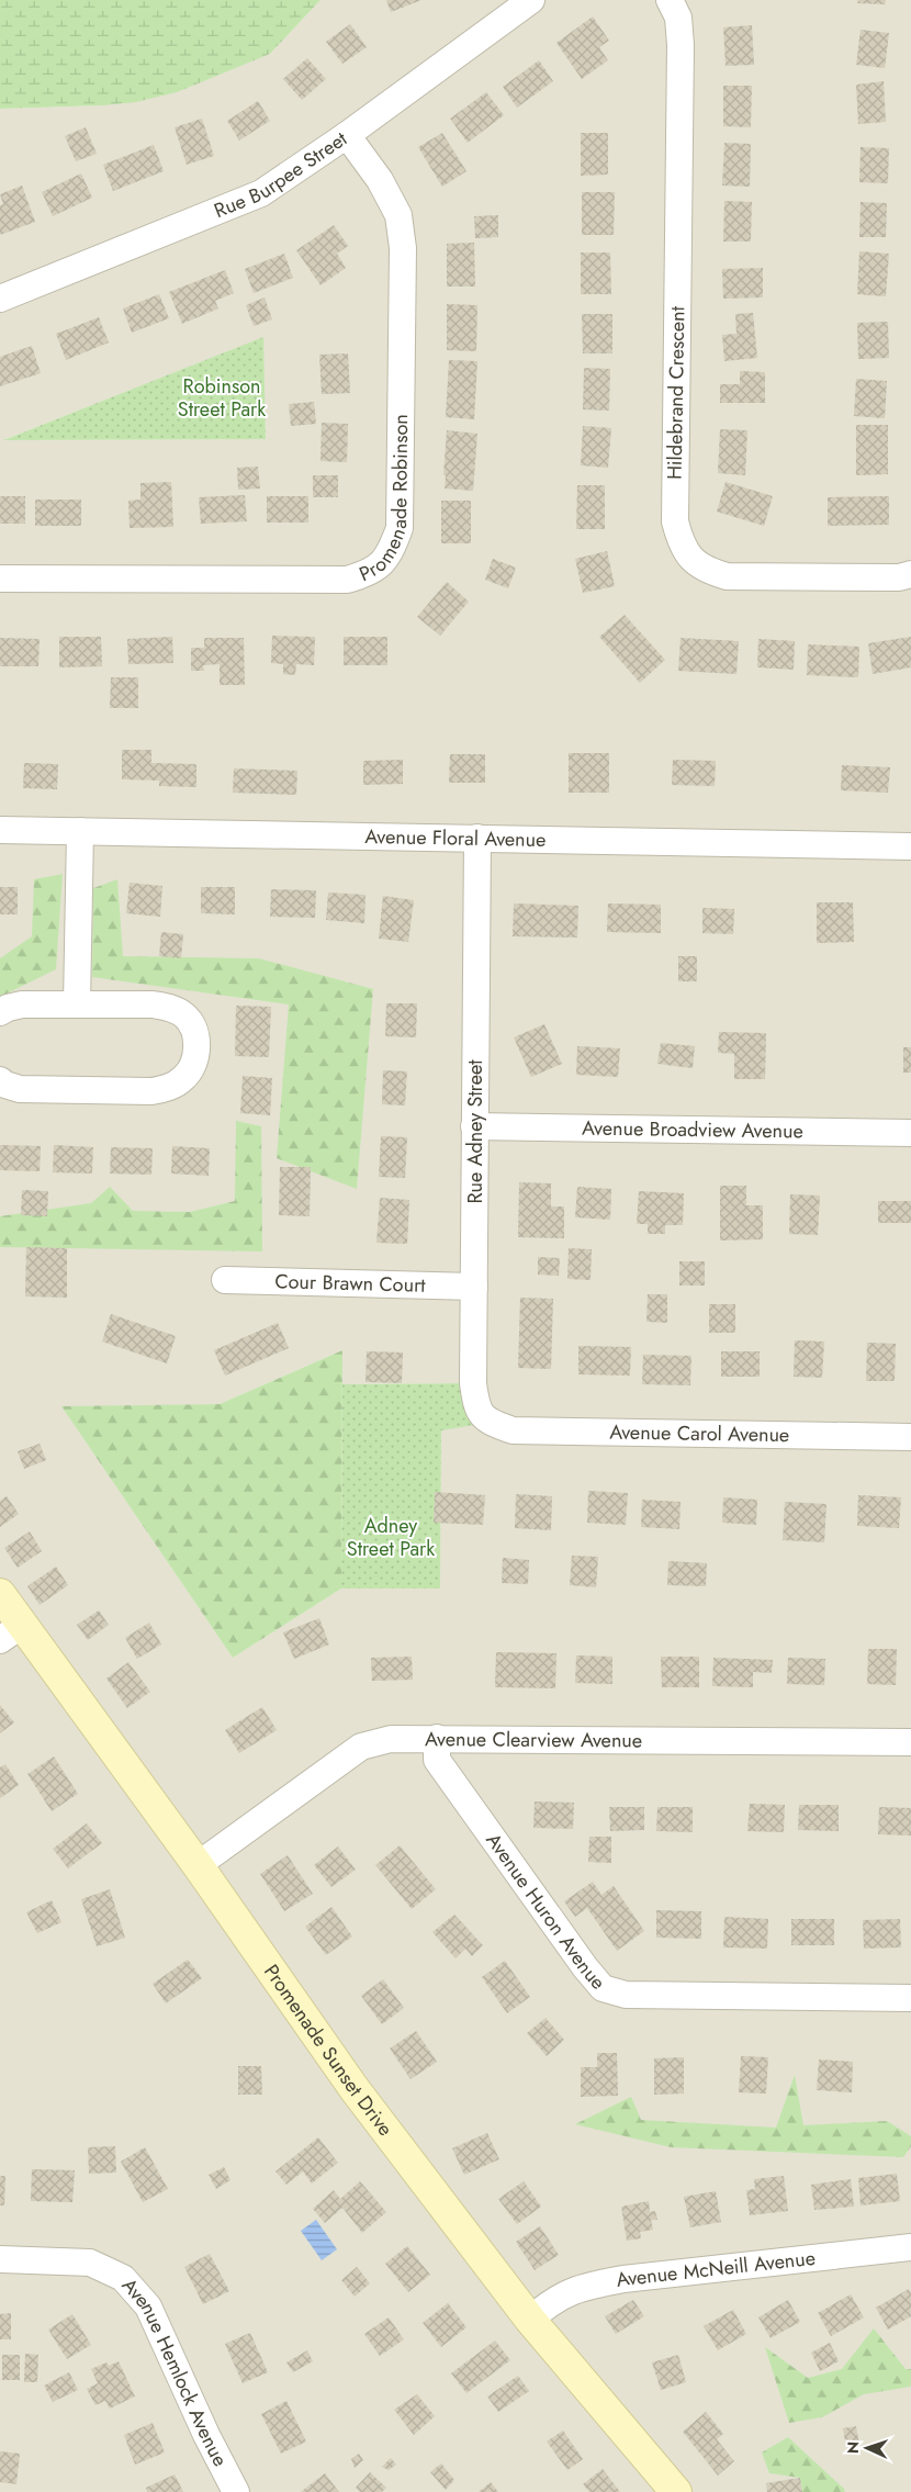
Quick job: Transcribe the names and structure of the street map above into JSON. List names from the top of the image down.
{
  "streets": {
    "street": [
      "Rue Burpee Street",
      "Hildebrand Crescent",
      "Promenade Robinson",
      "Avenue Floral Avenue",
      "Avenue Broadview Avenue",
      "Rue Adney Street",
      "Cour Brawn Court",
      "Avenue Carol Avenue",
      "Avenue Clearview Avenue",
      "Avenue Huron Avenue",
      "Promenade Sunset Drive",
      "Avenue McNeill Avenue",
      "Avenue Hemlock Avenue"
    ]
  },
  "crossings": [
    ["Rue Burpee Street", "Promenade Robinson"],
    ["Avenue Floral Avenue", "Rue Adney Street"],
    ["Avenue Broadview Avenue", "Rue Adney Street"],
    ["Rue Adney Street", "Cour Brawn Court"],
    ["Rue Adney Street", "Avenue Carol Avenue"],
    ["Avenue Clearview Avenue", "Avenue Huron Avenue"],
    ["Avenue Clearview Avenue", "Promenade Sunset Drive"],
    ["Promenade Sunset Drive", "Avenue McNeill Avenue"]
  ],
  "parks": ["Robinson Street Park", "Adney Street Park"],
  "north": "left"
}
